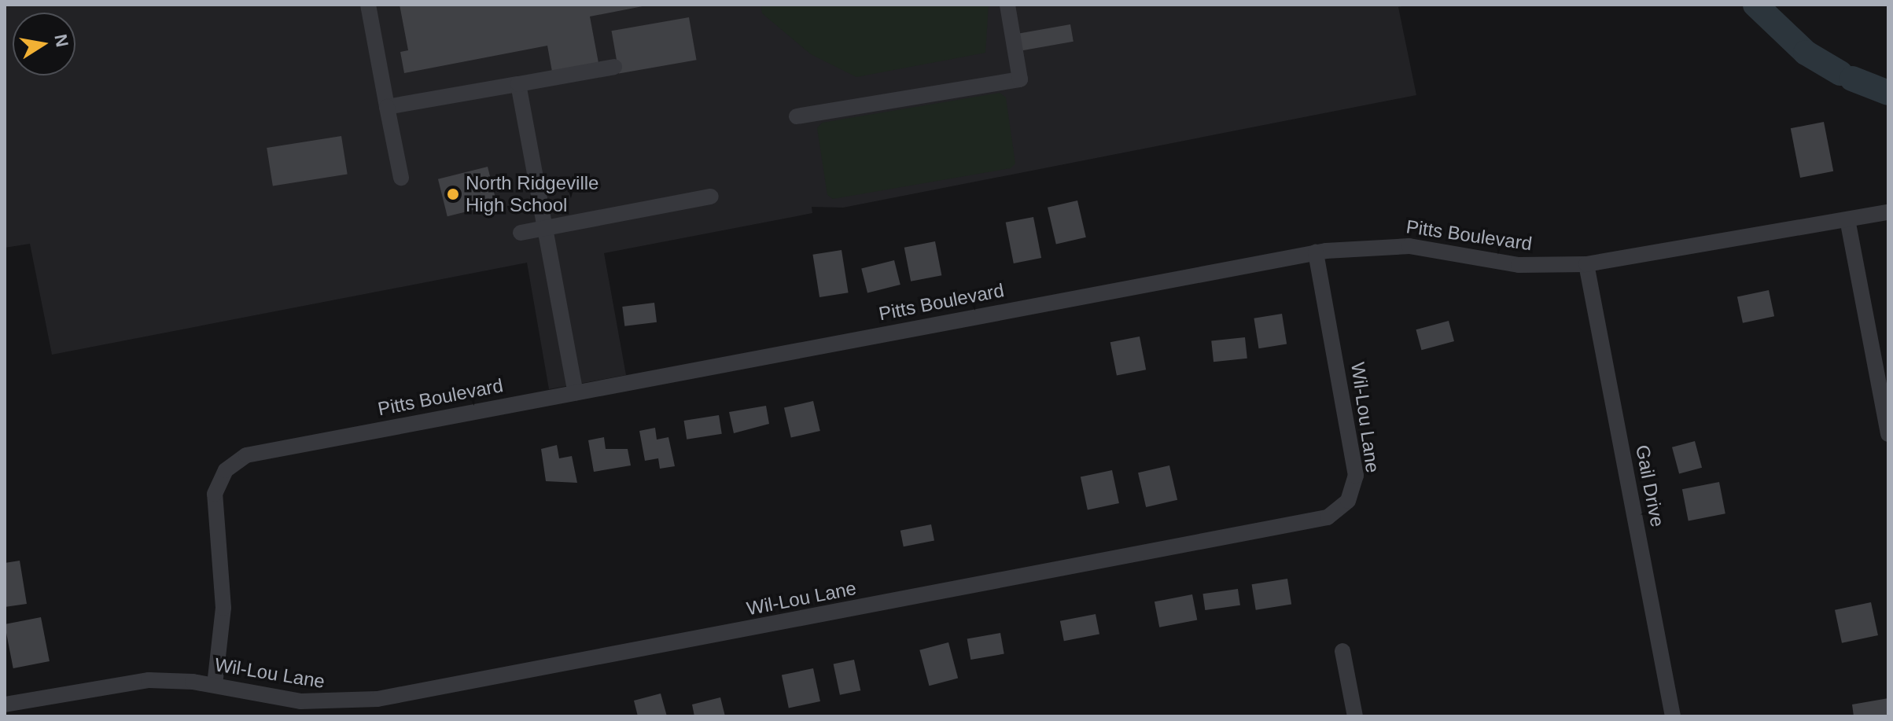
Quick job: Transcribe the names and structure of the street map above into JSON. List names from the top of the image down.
{
  "streets": {
    "street": ["Pitts Boulevard", "Wil-Lou Lane", "Gail Drive"]
  },
  "crossings": [
    ["Pitts Boulevard", "Wil-Lou Lane"],
    ["Pitts Boulevard", "Gail Drive"]
  ],
  "places": ["North Ridgeville High School"],
  "north": "right"
}
